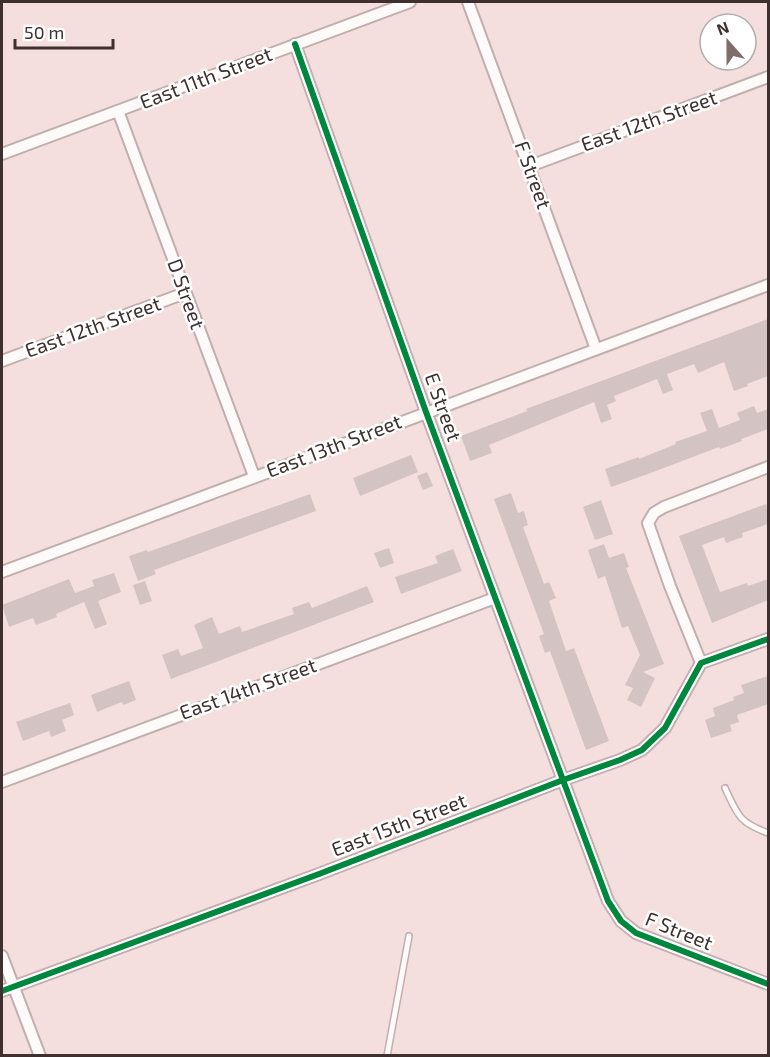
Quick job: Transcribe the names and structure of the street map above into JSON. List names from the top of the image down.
{
  "streets": {
    "street": [
      "East 11th Street",
      "East 12th Street",
      "F Street",
      "D Street",
      "E Street",
      "East 13th Street",
      "East 14th Street",
      "East 15th Street"
    ]
  },
  "crossings": [
    ["East 11th Street", "D Street"],
    ["East 11th Street", "E Street"],
    ["East 12th Street", "F Street"],
    ["East 12th Street", "D Street"],
    ["F Street", "E Street"],
    ["F Street", "East 13th Street"],
    ["F Street", "East 15th Street"],
    ["D Street", "East 13th Street"],
    ["E Street", "East 13th Street"],
    ["E Street", "East 14th Street"],
    ["E Street", "East 15th Street"]
  ],
  "scale_bar": "50 m",
  "north": "top"
}
